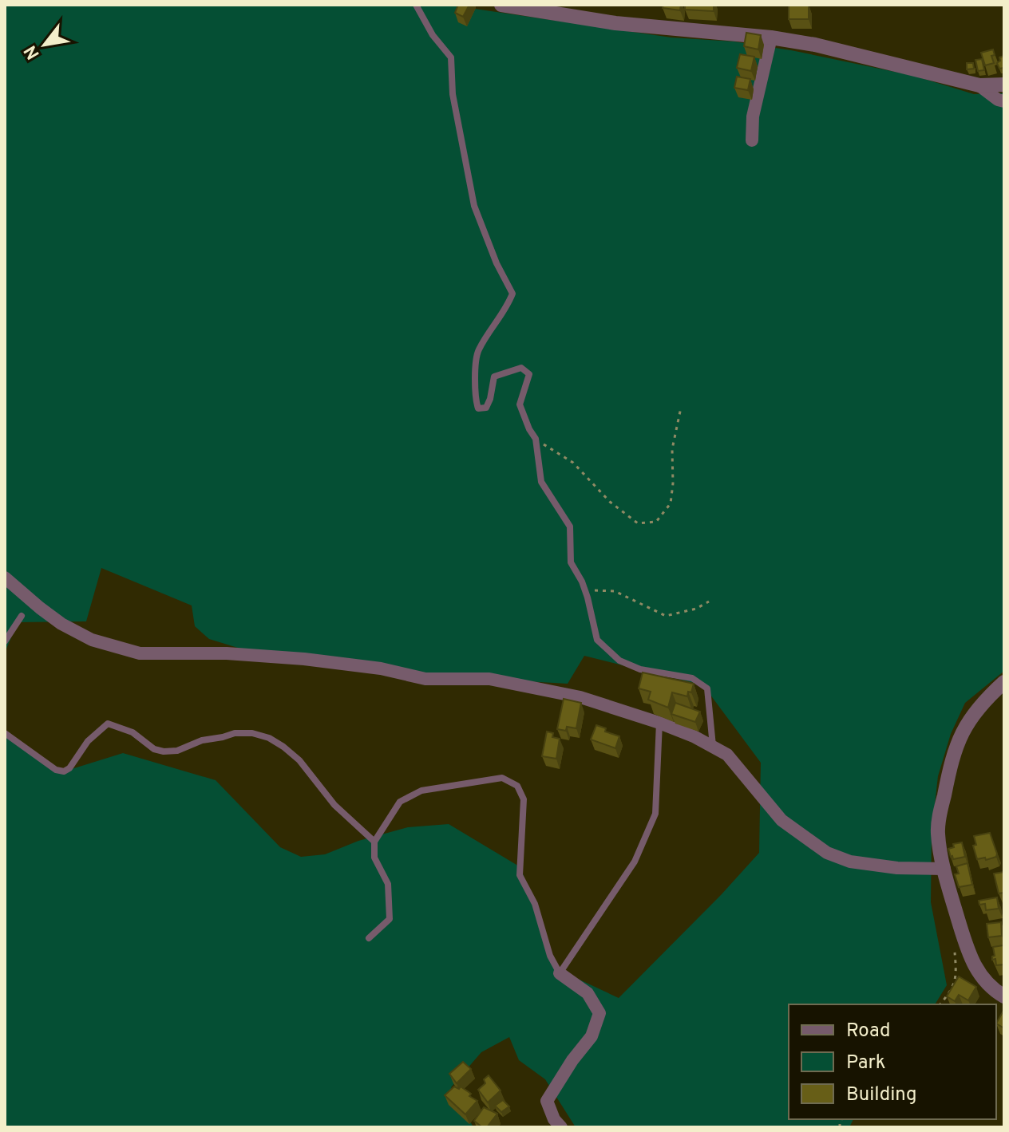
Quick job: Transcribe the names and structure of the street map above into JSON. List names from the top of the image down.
{
  "legend": ["Road", "Park", "Building"],
  "north": "bottom left"
}
